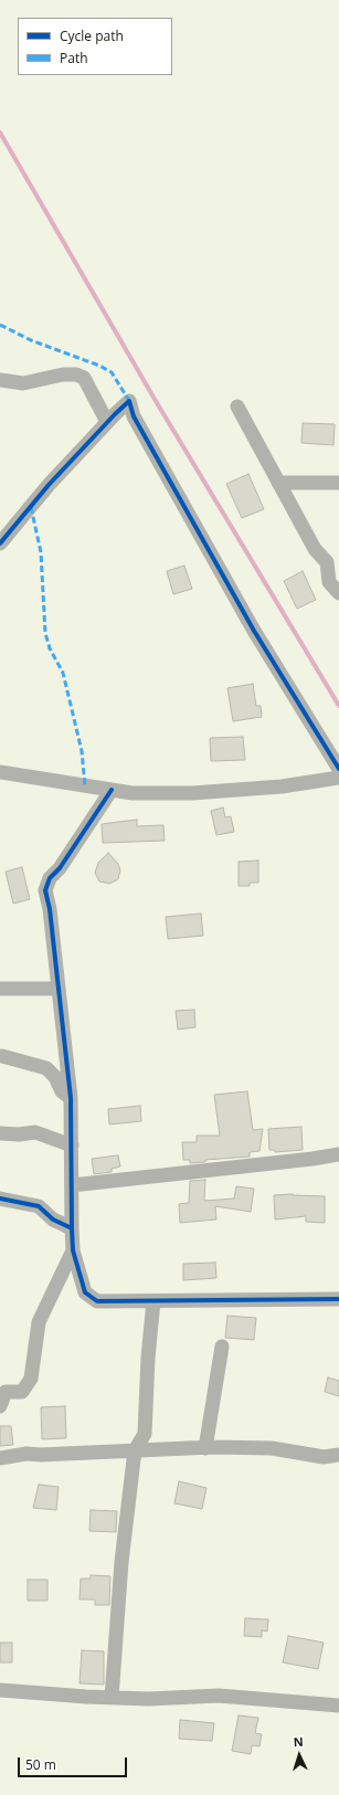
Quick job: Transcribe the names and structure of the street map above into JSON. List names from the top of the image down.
{
  "legend": ["Cycle path", "Path"],
  "scale_bar": "50 m",
  "north": "top"
}
